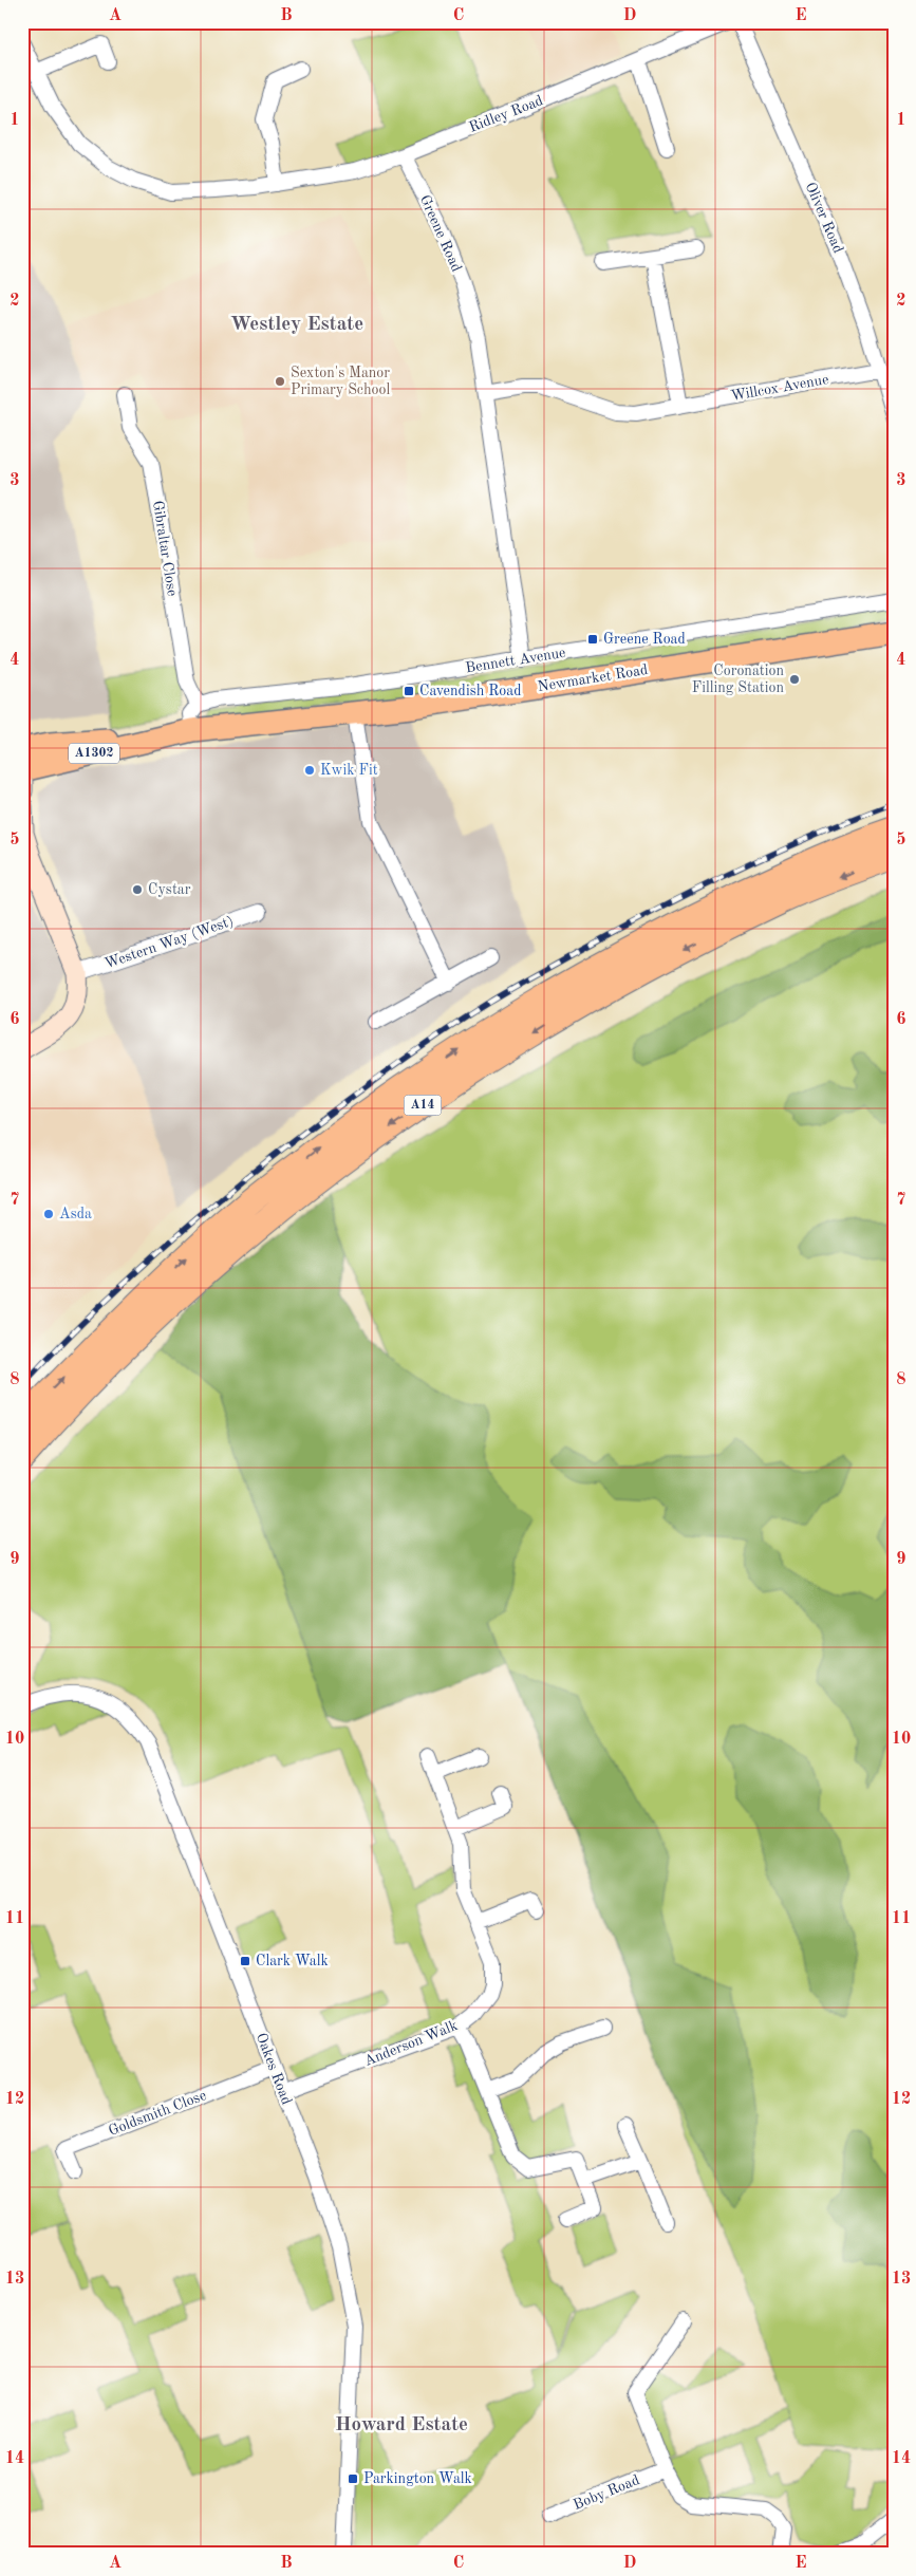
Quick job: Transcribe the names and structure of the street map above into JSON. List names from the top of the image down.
{
  "streets": {
    "highway": ["A14"],
    "main road": ["Newmarket Road", "A1302"],
    "street": [
      "Ridley Road",
      "Oliver Road",
      "Greene Road",
      "Willcox Avenue",
      "Gibraltar Close",
      "Bennett Avenue",
      "Western Way (West)",
      "Anderson Walk",
      "Oakes Road",
      "Goldsmith Close",
      "Boby Road"
    ]
  },
  "crossings": [
    ["Ridley Road", "Greene Road"],
    ["Oliver Road", "Willcox Avenue"],
    ["Greene Road", "Willcox Avenue"],
    ["Greene Road", "Bennett Avenue"],
    ["Gibraltar Close", "Bennett Avenue"],
    ["Anderson Walk", "Oakes Road"],
    ["Oakes Road", "Goldsmith Close"]
  ],
  "districts": ["Westley Estate", "Howard Estate"],
  "places": {
    "other": [
      "Sexton's Manor Primary School",
      "Coronation Filling Station",
      "Kwik Fit",
      "Cystar",
      "Asda"
    ],
    "transit": [
      "Greene Road",
      "Cavendish Road",
      "Clark Walk",
      "Parkington Walk"
    ]
  },
  "grid": {
    "columns": [
      "A",
      "B",
      "C",
      "D",
      "E"
    ],
    "rows": [
      "1",
      "2",
      "3",
      "4",
      "5",
      "6",
      "7",
      "8",
      "9",
      "10",
      "11",
      "12",
      "13",
      "14"
    ]
  }
}
